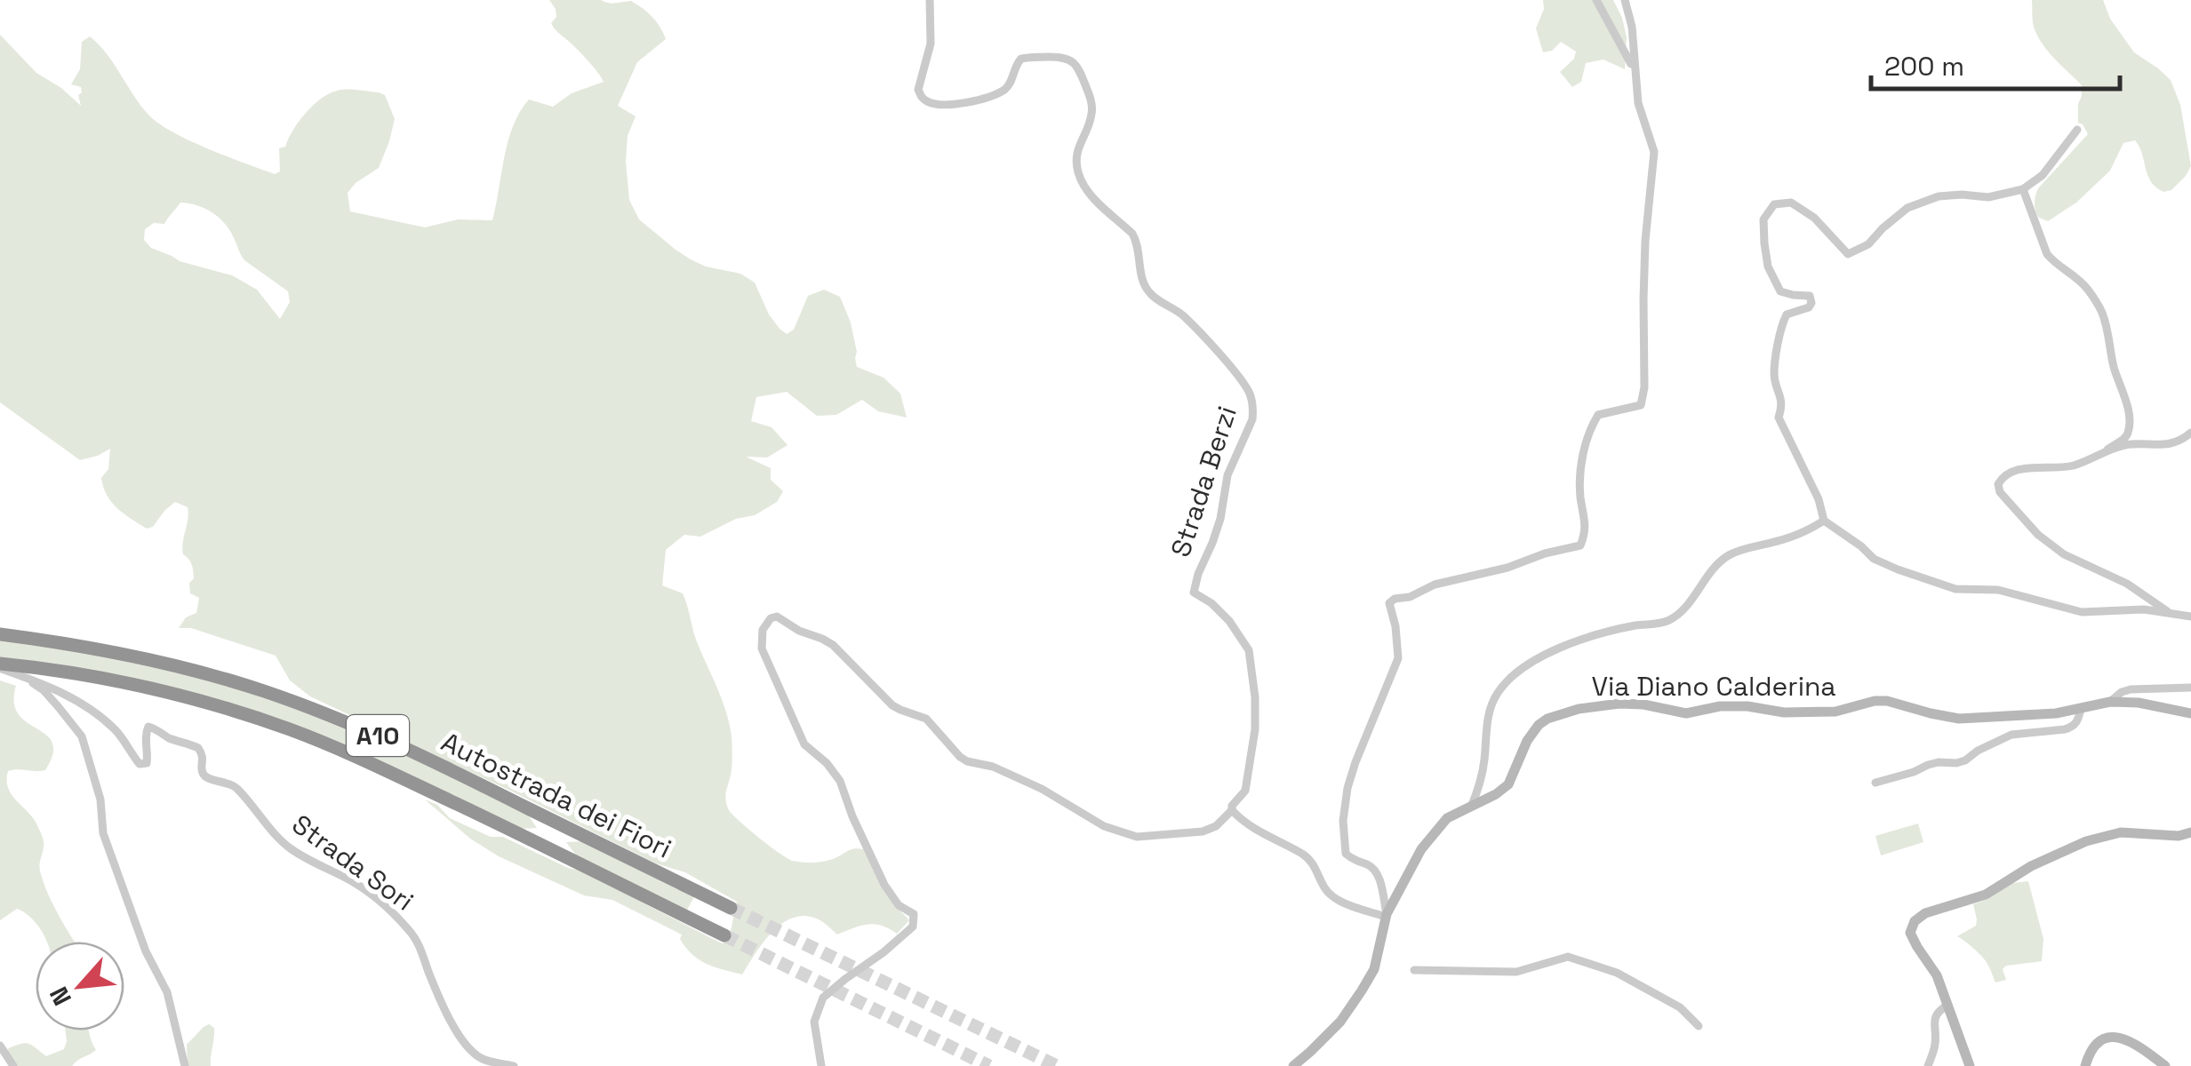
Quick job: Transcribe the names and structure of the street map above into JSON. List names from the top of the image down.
{
  "streets": {
    "highway": ["A10", "Autostrada dei Fiori"],
    "main road": ["Via Diano Calderina"],
    "street": ["Strada Berzi", "Strada Sori"]
  },
  "crossings": [
    ["Autostrada dei Fiori", "Strada Sori"]
  ],
  "scale_bar": "200 m",
  "north": "bottom left"
}
